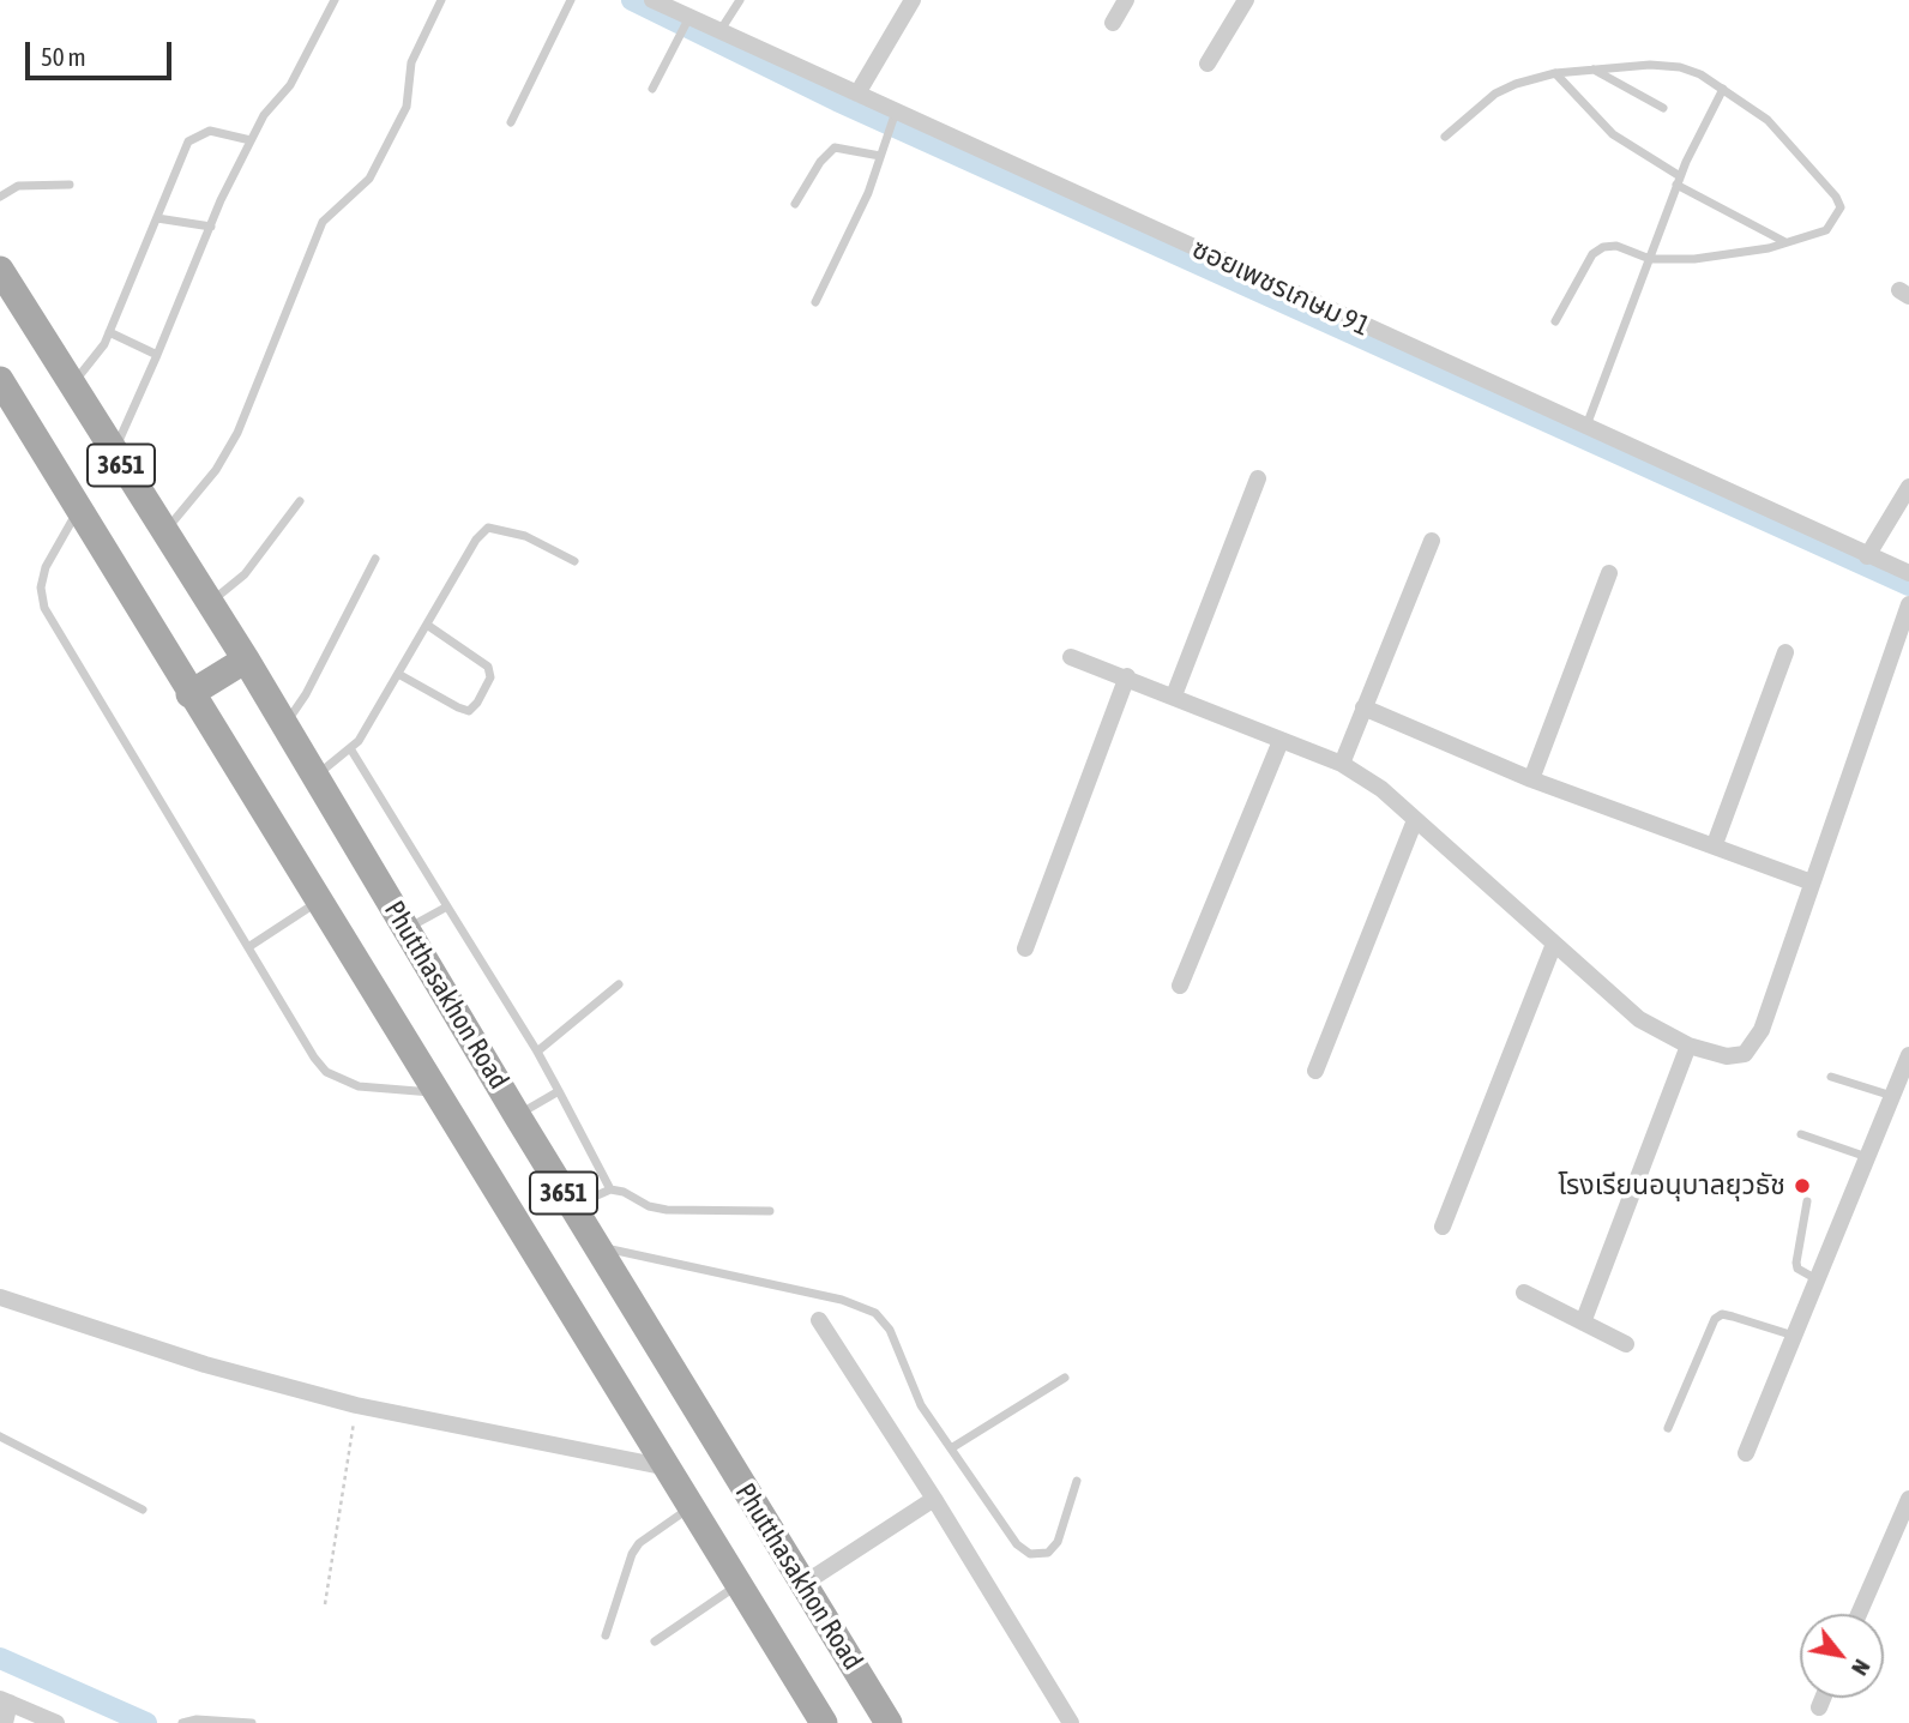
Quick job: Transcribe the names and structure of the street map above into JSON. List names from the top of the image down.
{
  "streets": {
    "main road": ["3651", "Phutthasakhon Road"],
    "street": ["ซอยเพชรเกษม 91"]
  },
  "places": ["โรงเรียนอนุบาลยุวธัช"],
  "scale_bar": "50 m",
  "north": "bottom right"
}
